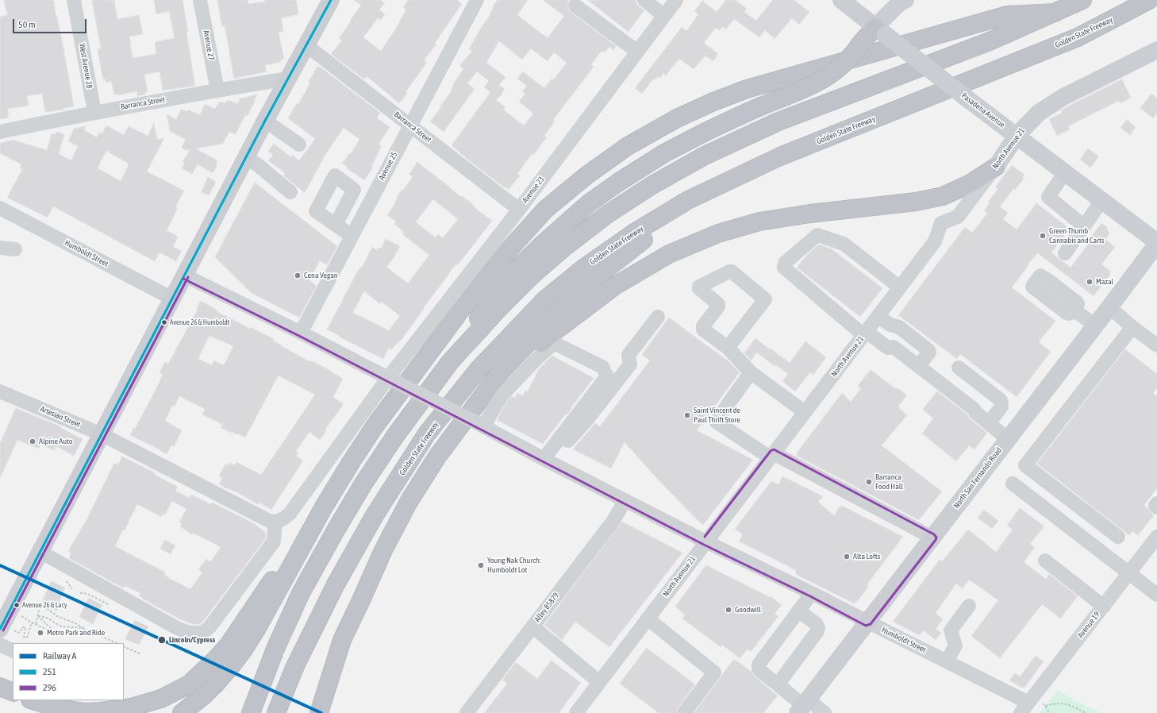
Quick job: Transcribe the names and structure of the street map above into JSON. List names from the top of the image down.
{
  "streets": {
    "highway": ["Golden State Freeway"],
    "main road": ["Pasadena Avenue", "North Avenue 21", "North San Fernando Road"],
    "street": [
      "Avenue 27",
      "West Avenue 28",
      "Barranca Street",
      "Avenue 25",
      "Avenue 23",
      "Humboldt Street",
      "Artesian Street",
      "Alley 85879",
      "Avenue 19"
    ]
  },
  "crossings": [
    ["Avenue 27", "Barranca Street"],
    ["West Avenue 28", "Barranca Street"],
    ["Barranca Street", "Avenue 25"],
    ["Barranca Street", "Avenue 23"],
    ["Pasadena Avenue", "North Avenue 21"],
    ["Pasadena Avenue", "North San Fernando Road"],
    ["North Avenue 21", "Humboldt Street"],
    ["Avenue 25", "Humboldt Street"],
    ["Avenue 23", "Humboldt Street"],
    ["Avenue 23", "Artesian Street"],
    ["Humboldt Street", "North San Fernando Road"],
    ["Humboldt Street", "Alley 85879"],
    ["Humboldt Street", "Avenue 19"]
  ],
  "places": [
    "Green Thumb Cannabis and Carts",
    "Cena Vegan",
    "Mazal",
    "Avenue 26 & Humboldt",
    "Saint Vincent de Paul Thrift Store",
    "Alpine Auto",
    "Barranca Food Hall",
    "Alta Lofts",
    "Young Nak Church: Humboldt Lot",
    "Avenue 26 & Lacy",
    "Goodwill",
    "Metro Park and Ride",
    "Lincoln/Cypress"
  ],
  "lines": ["transit line 251", "transit line 296", "rail line A"],
  "legend": ["Railway A", "251", "296"],
  "scale_bar": "50 m"
}
